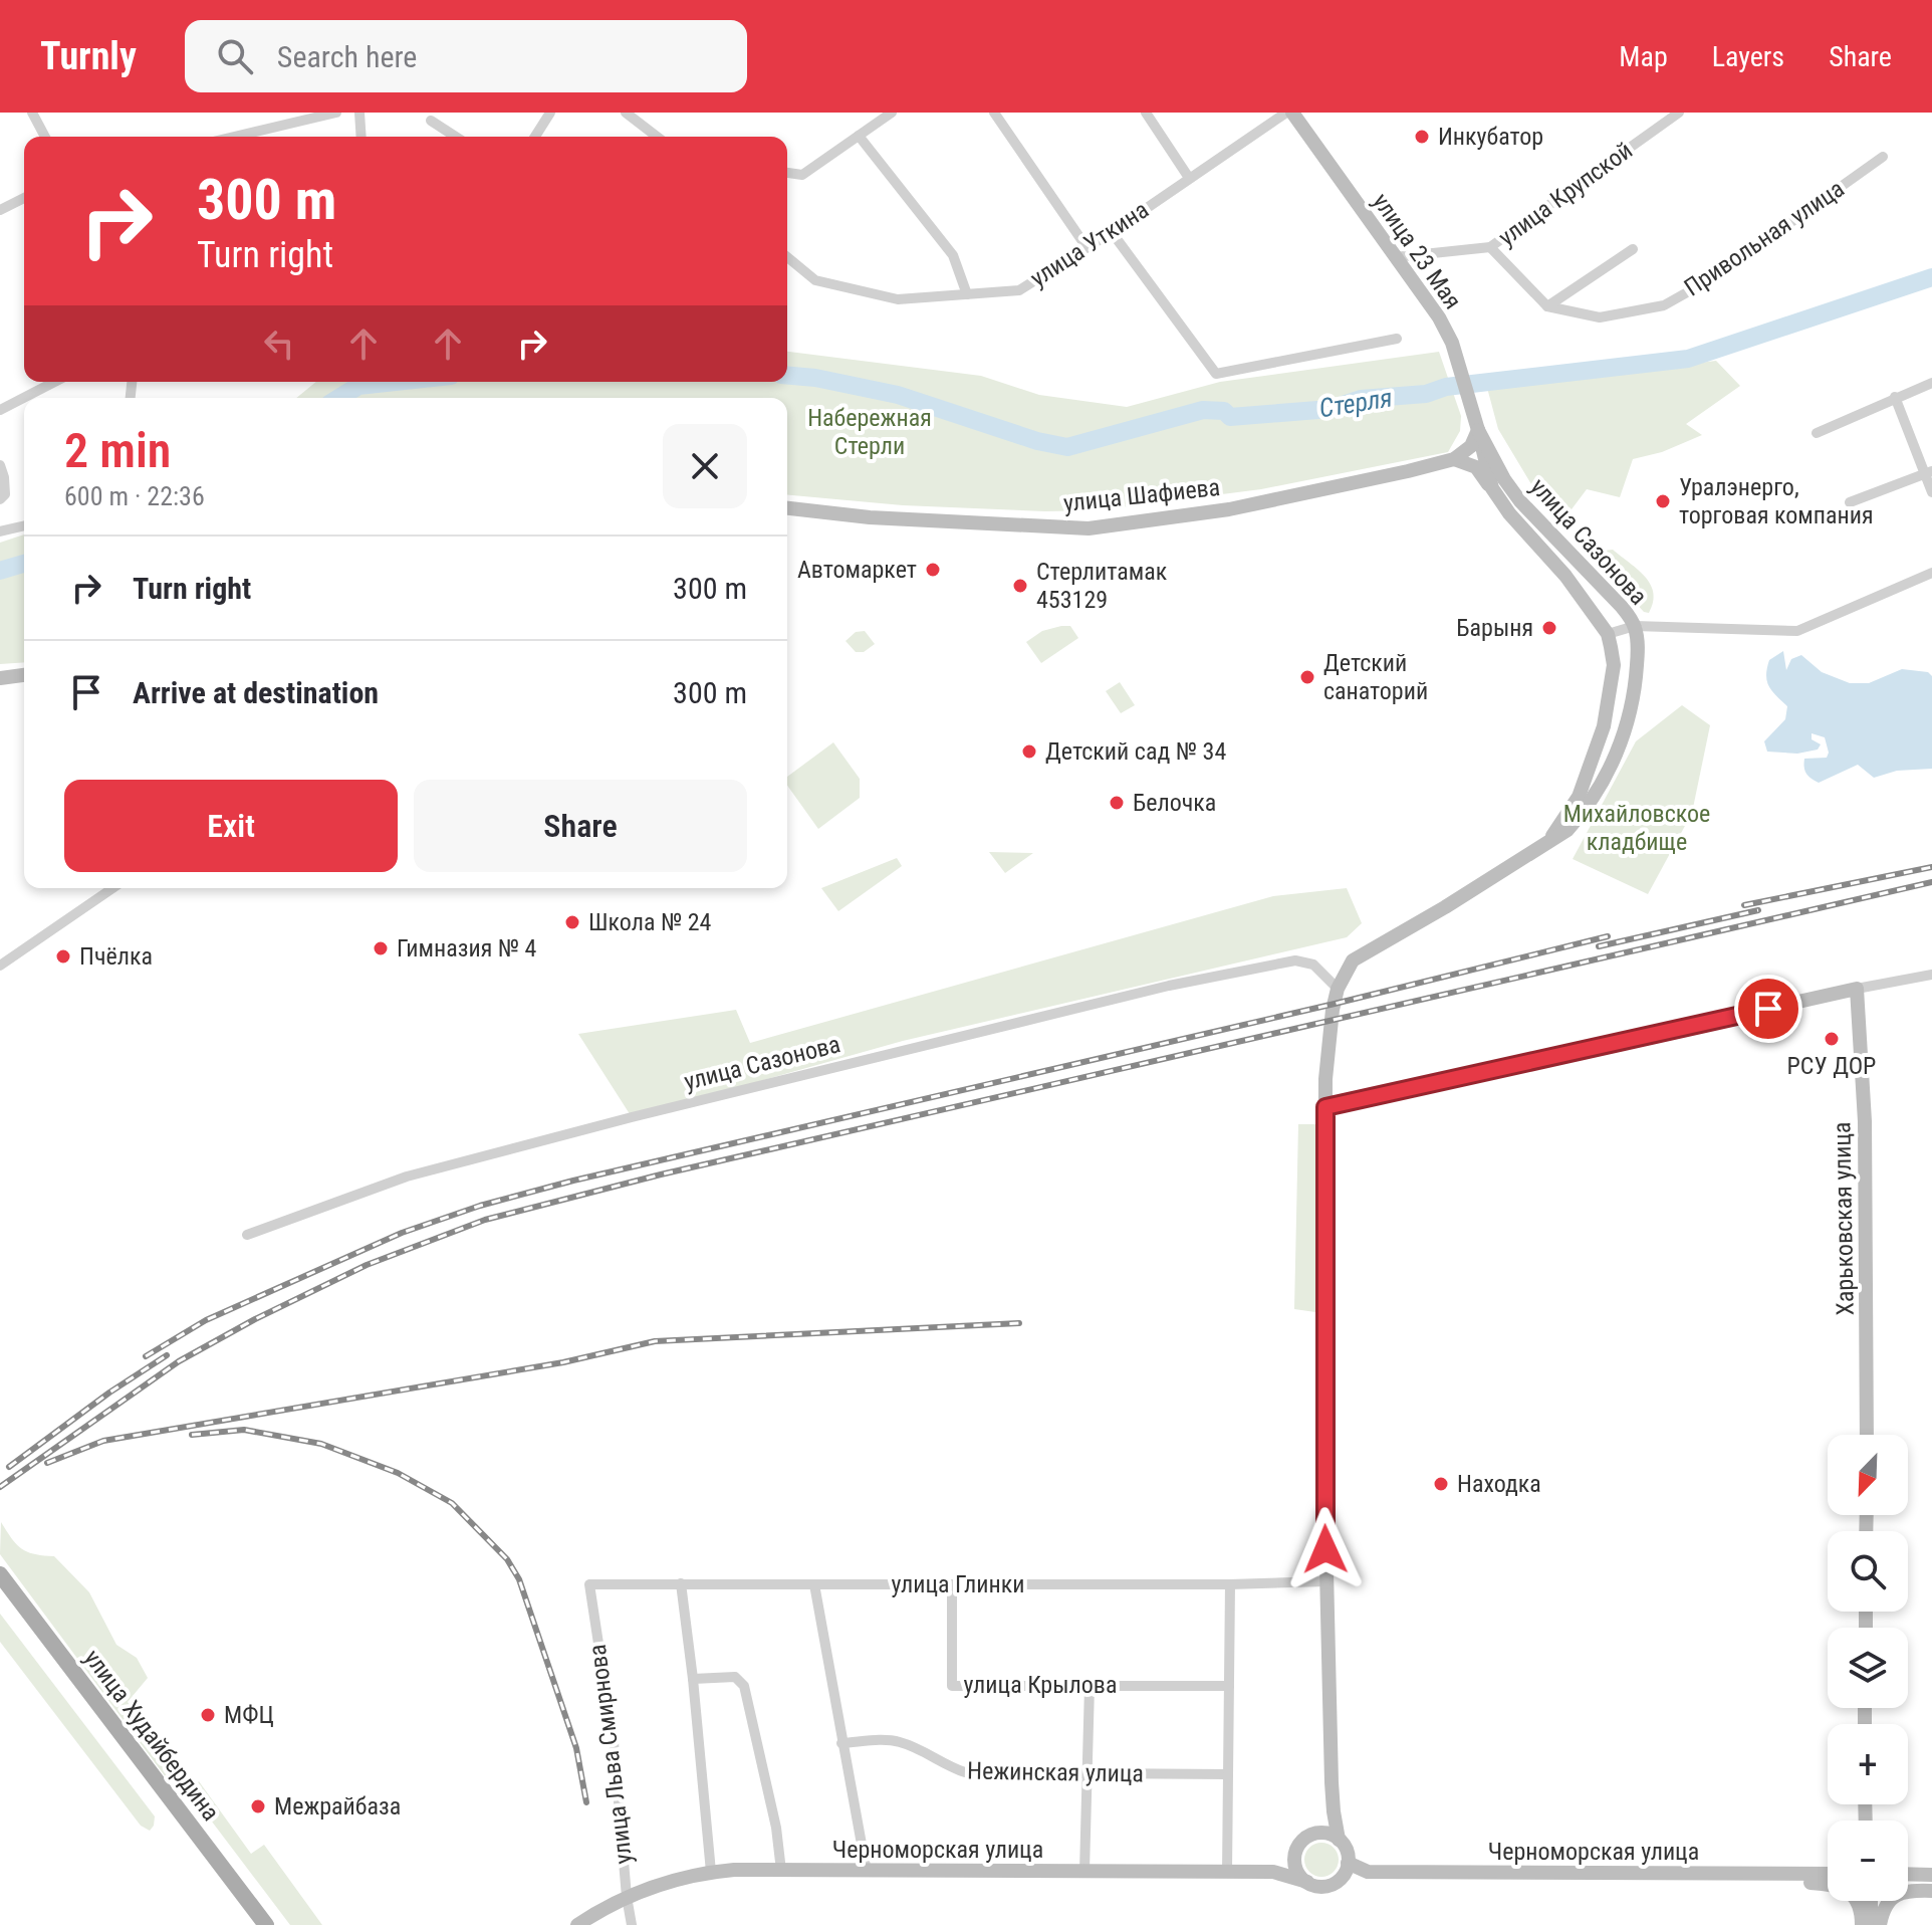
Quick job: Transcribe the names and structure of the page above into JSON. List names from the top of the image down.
{
  "streets": {
    "main road": [
      "улица 23 Мая",
      "улица Шафиева",
      "улица Сазонова",
      "Харьковская улица",
      "улица Худайбердина",
      "Черноморская улица"
    ],
    "street": [
      "улица Крупской",
      "Привольная улица",
      "улица Уткина",
      "улица Глинки",
      "улица Крылова",
      "улица Льва Смирнова",
      "Нежинская улица"
    ]
  },
  "crossings": [
    ["улица Крупской", "улица 23 Мая"],
    ["улица Уткина", "улица 23 Мая"],
    ["улица 23 Мая", "улица Сазонова"],
    ["улица Глинки", "улица Крылова"],
    ["улица Глинки", "улица Льва Смирнова"],
    ["улица Льва Смирнова", "Черноморская улица"]
  ],
  "water": ["Стерля"],
  "parks": ["Набережная Стерли", "Михайловское кладбище"],
  "places": [
    "Инкубатор",
    "Уралэнерго, торговая компания",
    "Автомаркет",
    "Стерлитамак 453129",
    "Барыня",
    "Детский санаторий",
    "Детский сад № 34",
    "Белочка",
    "Школа № 24",
    "Гимназия № 4",
    "Пчёлка",
    "РСУ ДОР",
    "Находка",
    "МФЦ",
    "Межрайбаза"
  ],
  "north": "bottom left",
  "page": {
    "header": "Turnly",
    "search": "Search here",
    "nav": ["Map", "Layers", "Share"],
    "turn": ["300 m", "Turn right"],
    "heading": ["2 min", "600 m · 22:36"],
    "list": [
      {
        "name": "Turn right",
        "value": "300 m"
      },
      {
        "name": "Arrive at destination",
        "value": "300 m"
      }
    ],
    "buttons": ["Exit", "Share"],
    "map_buttons": ["+", "−"]
  }
}
